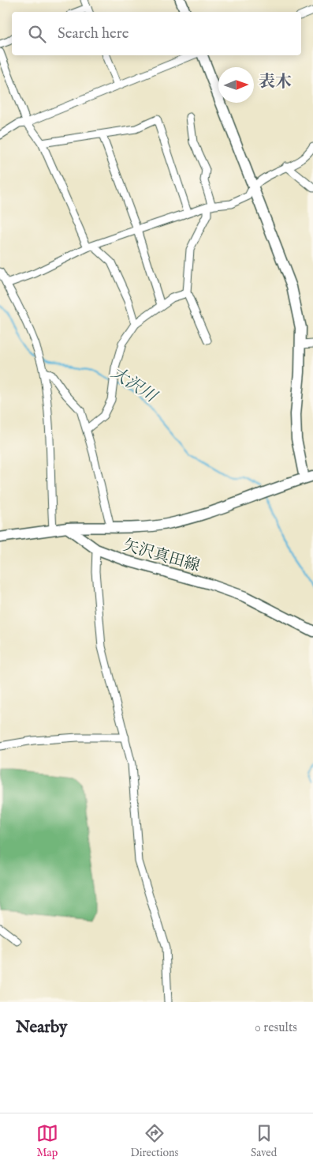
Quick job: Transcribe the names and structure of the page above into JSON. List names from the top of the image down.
{
  "streets": {
    "street": ["矢沢真田線"]
  },
  "districts": ["表木"],
  "water": ["大沢川"],
  "north": "right",
  "page": {
    "search": "Search here",
    "heading": ["Nearby", "0 results"],
    "nav": ["Map", "Directions", "Saved"]
  }
}
